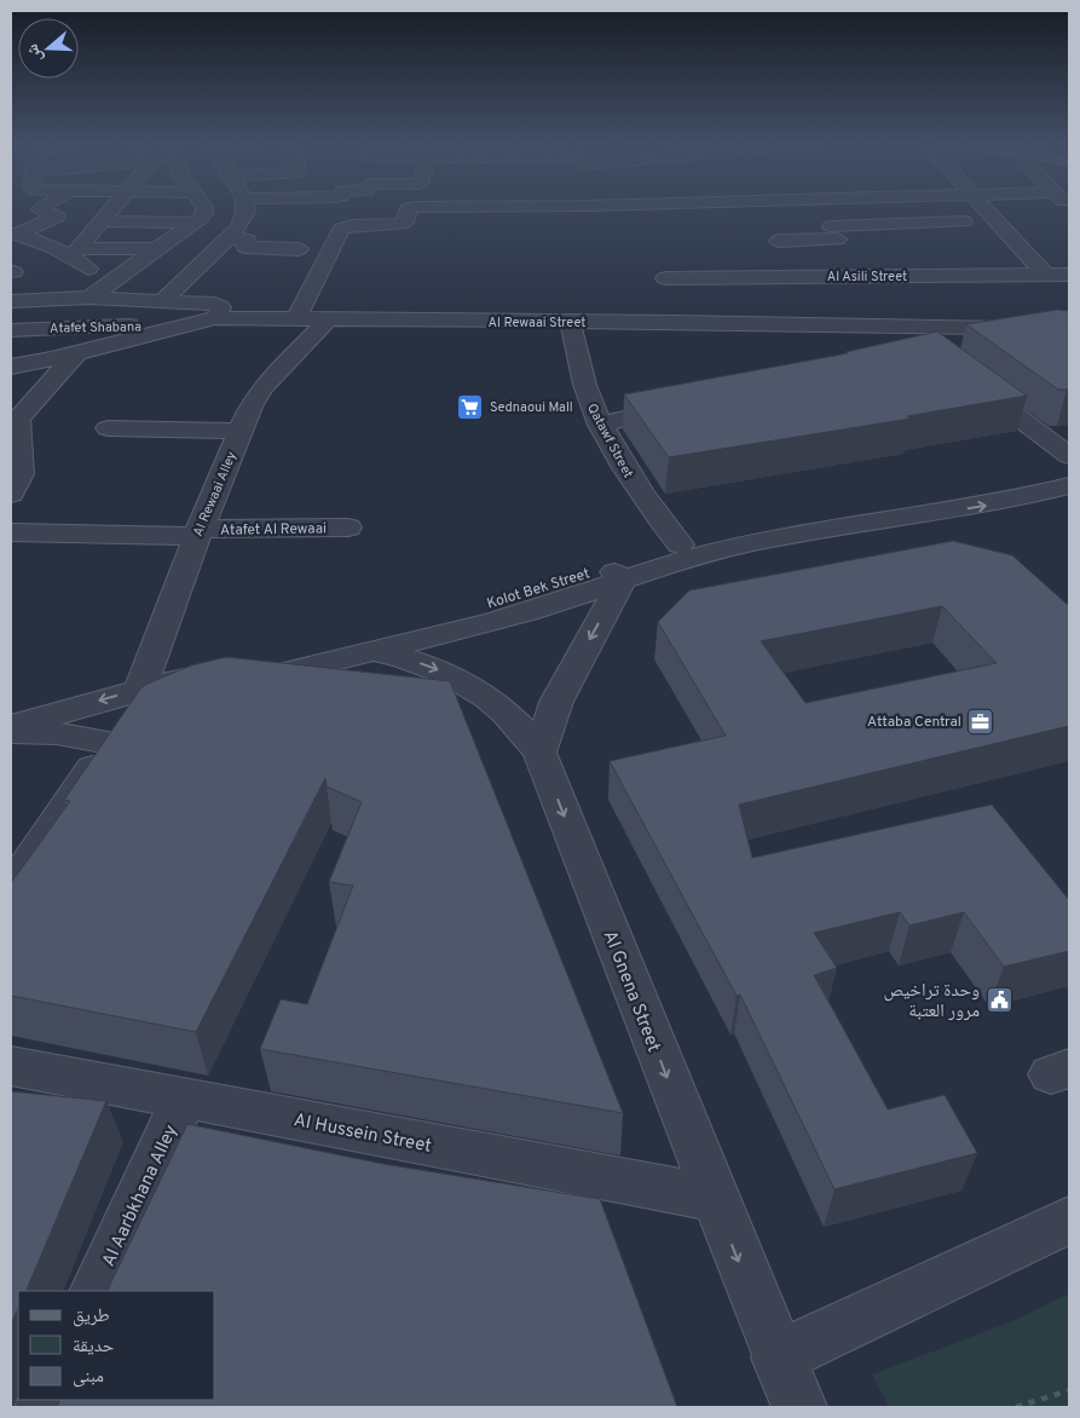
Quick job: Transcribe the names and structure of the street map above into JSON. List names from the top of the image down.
{
  "streets": {
    "street": [
      "Al Asili Street",
      "Al Rewaai Street",
      "Atafet Shabana",
      "Qatawf Street",
      "Al Rewaai Alley",
      "Atafet Al Rewaai",
      "Kolot Bek Street",
      "Al Gnena Street",
      "Al Hussein Street",
      "Al Aarbkhana Alley"
    ]
  },
  "crossings": [
    ["Al Rewaai Street", "Atafet Shabana"],
    ["Al Rewaai Street", "Qatawf Street"],
    ["Al Rewaai Street", "Al Rewaai Alley"],
    ["Qatawf Street", "Kolot Bek Street"],
    ["Al Rewaai Alley", "Atafet Al Rewaai"],
    ["Kolot Bek Street", "Al Gnena Street"],
    ["Al Gnena Street", "Al Hussein Street"],
    ["Al Hussein Street", "Al Aarbkhana Alley"]
  ],
  "one_way": ["Al Gnena Street"],
  "places": {
    "supermarket": ["Sednaoui Mall"],
    "office": ["Attaba Central"],
    "public building": ["وحدة تراخيص مرور العتبة"]
  },
  "legend": ["طريق", "حديقة", "مبنى"],
  "north": "left"
}
